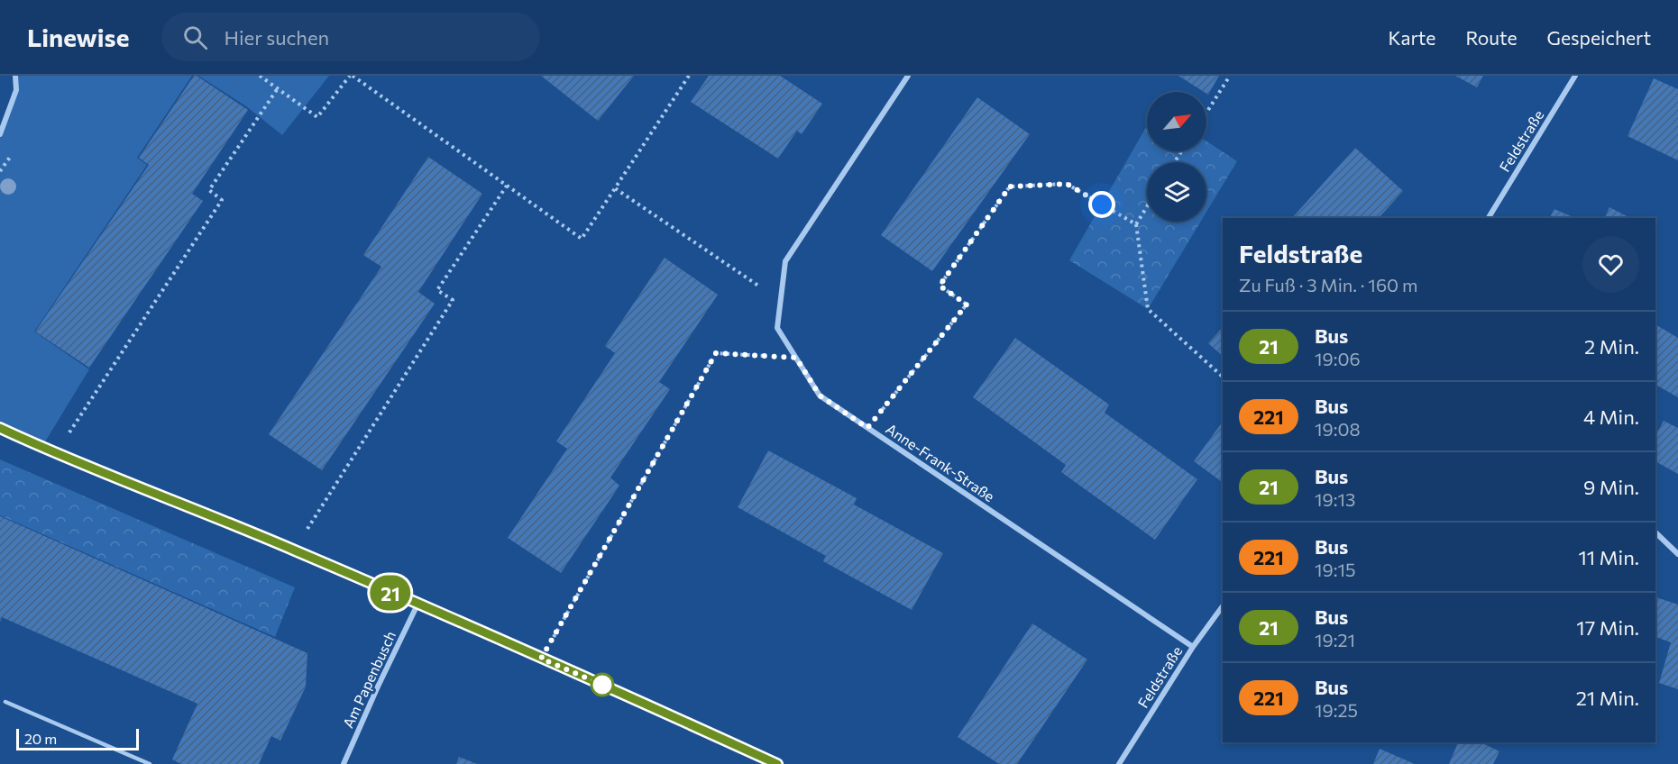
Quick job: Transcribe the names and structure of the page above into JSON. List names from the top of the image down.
{
  "streets": {
    "street": ["Feldstraße", "Anne-Frank-Straße", "Am Papenbusch"]
  },
  "crossings": [
    ["Feldstraße", "Anne-Frank-Straße"]
  ],
  "lines": ["bus line 21"],
  "scale_bar": "20 m",
  "north": "top right",
  "page": {
    "header": "Linewise",
    "search": "Hier suchen",
    "nav": ["Karte", "Route", "Gespeichert"],
    "on_map": "21",
    "heading": ["Feldstraße", "Zu Fuß · 3 Min. · 160 m"],
    "list": [
      {
        "mark": "21",
        "name": "Bus",
        "note": "19:06",
        "value": "2 Min."
      },
      {
        "mark": "221",
        "name": "Bus",
        "note": "19:08",
        "value": "4 Min."
      },
      {
        "mark": "21",
        "name": "Bus",
        "note": "19:13",
        "value": "9 Min."
      },
      {
        "mark": "221",
        "name": "Bus",
        "note": "19:15",
        "value": "11 Min."
      },
      {
        "mark": "21",
        "name": "Bus",
        "note": "19:21",
        "value": "17 Min."
      },
      {
        "mark": "221",
        "name": "Bus",
        "note": "19:25",
        "value": "21 Min."
      }
    ],
    "scale": "20 m"
  }
}
